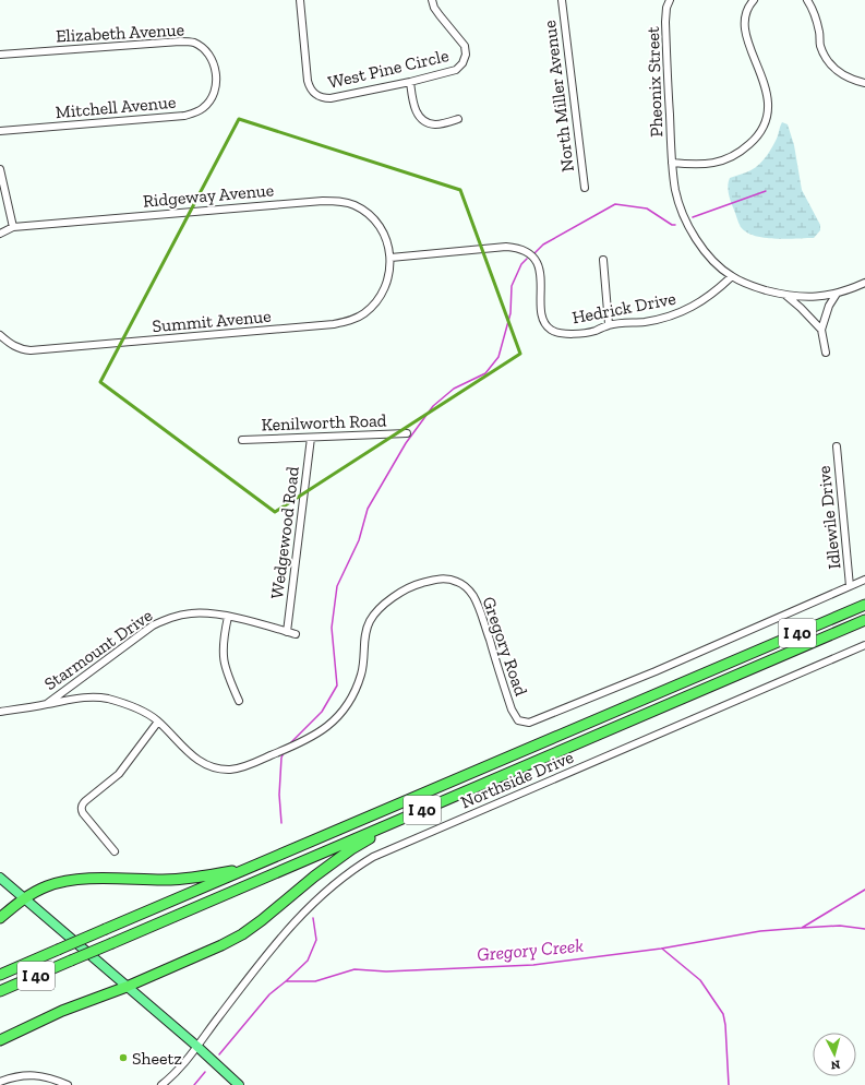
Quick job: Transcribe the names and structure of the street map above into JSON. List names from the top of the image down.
{
  "streets": {
    "highway": ["I 40"],
    "street": [
      "Elizabeth Avenue",
      "West Pine Circle",
      "Pheonix Street",
      "North Miller Avenue",
      "Mitchell Avenue",
      "Ridgeway Avenue",
      "Hedrick Drive",
      "Summit Avenue",
      "Kenilworth Road",
      "Idlewile Drive",
      "Wedgewood Road",
      "Gregory Road",
      "Starmount Drive",
      "Northside Drive"
    ]
  },
  "crossings": [
    ["Elizabeth Avenue", "Mitchell Avenue"],
    ["Pheonix Street", "Hedrick Drive"],
    ["Ridgeway Avenue", "Hedrick Drive"],
    ["Ridgeway Avenue", "Summit Avenue"],
    ["Hedrick Drive", "Summit Avenue"],
    ["Kenilworth Road", "Wedgewood Road"],
    ["Idlewile Drive", "Gregory Road"],
    ["Wedgewood Road", "Starmount Drive"],
    ["Gregory Road", "Starmount Drive"]
  ],
  "water": ["Gregory Creek"],
  "places": ["Sheetz"],
  "north": "bottom"
}
